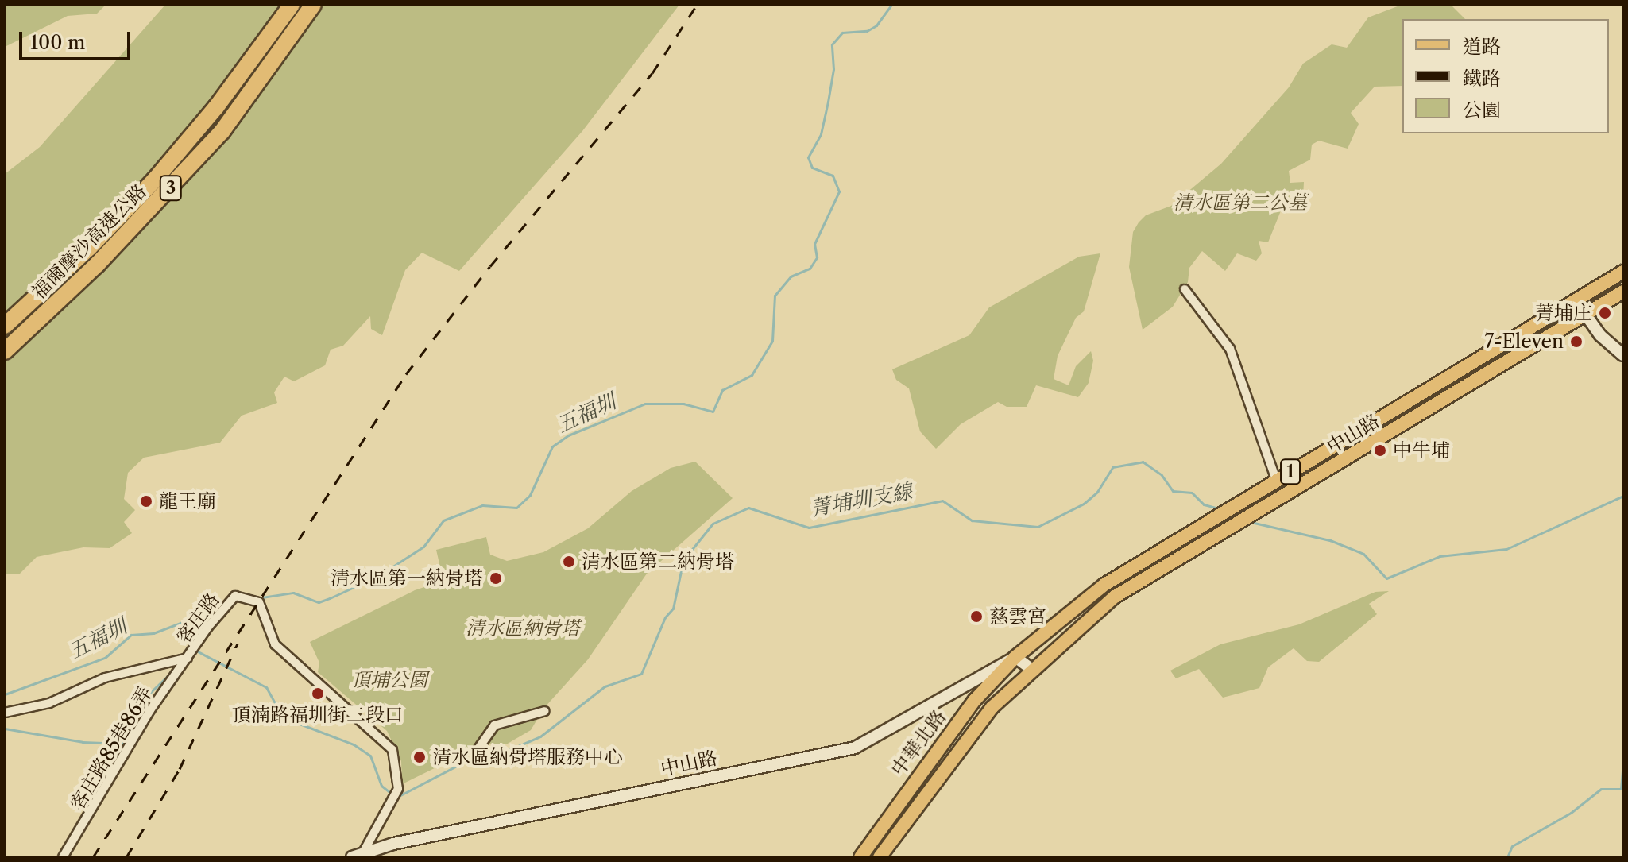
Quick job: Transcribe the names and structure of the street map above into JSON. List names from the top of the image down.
{
  "streets": {
    "highway": ["3", "福爾摩沙高速公路"],
    "main road": ["中山路", "1", "中華北路"],
    "street": ["客庄路", "客庄路85巷86弄"]
  },
  "crossings": [
    ["中山路", "客庄路"],
    ["中山路", "中華北路"],
    ["客庄路", "客庄路85巷86弄"]
  ],
  "water": ["五福圳", "菁埔圳支線"],
  "parks": ["清水區第二公墓", "清水區納骨塔", "頂埔公園"],
  "places": [
    "菁埔庄",
    "7-Eleven",
    "中牛埔",
    "龍王廟",
    "清水區第二納骨塔",
    "清水區第一納骨塔",
    "慈雲宮",
    "頂湳路福圳街二段口",
    "清水區納骨塔服務中心"
  ],
  "legend": ["道路", "鐵路", "公園"],
  "scale_bar": "100 m"
}
